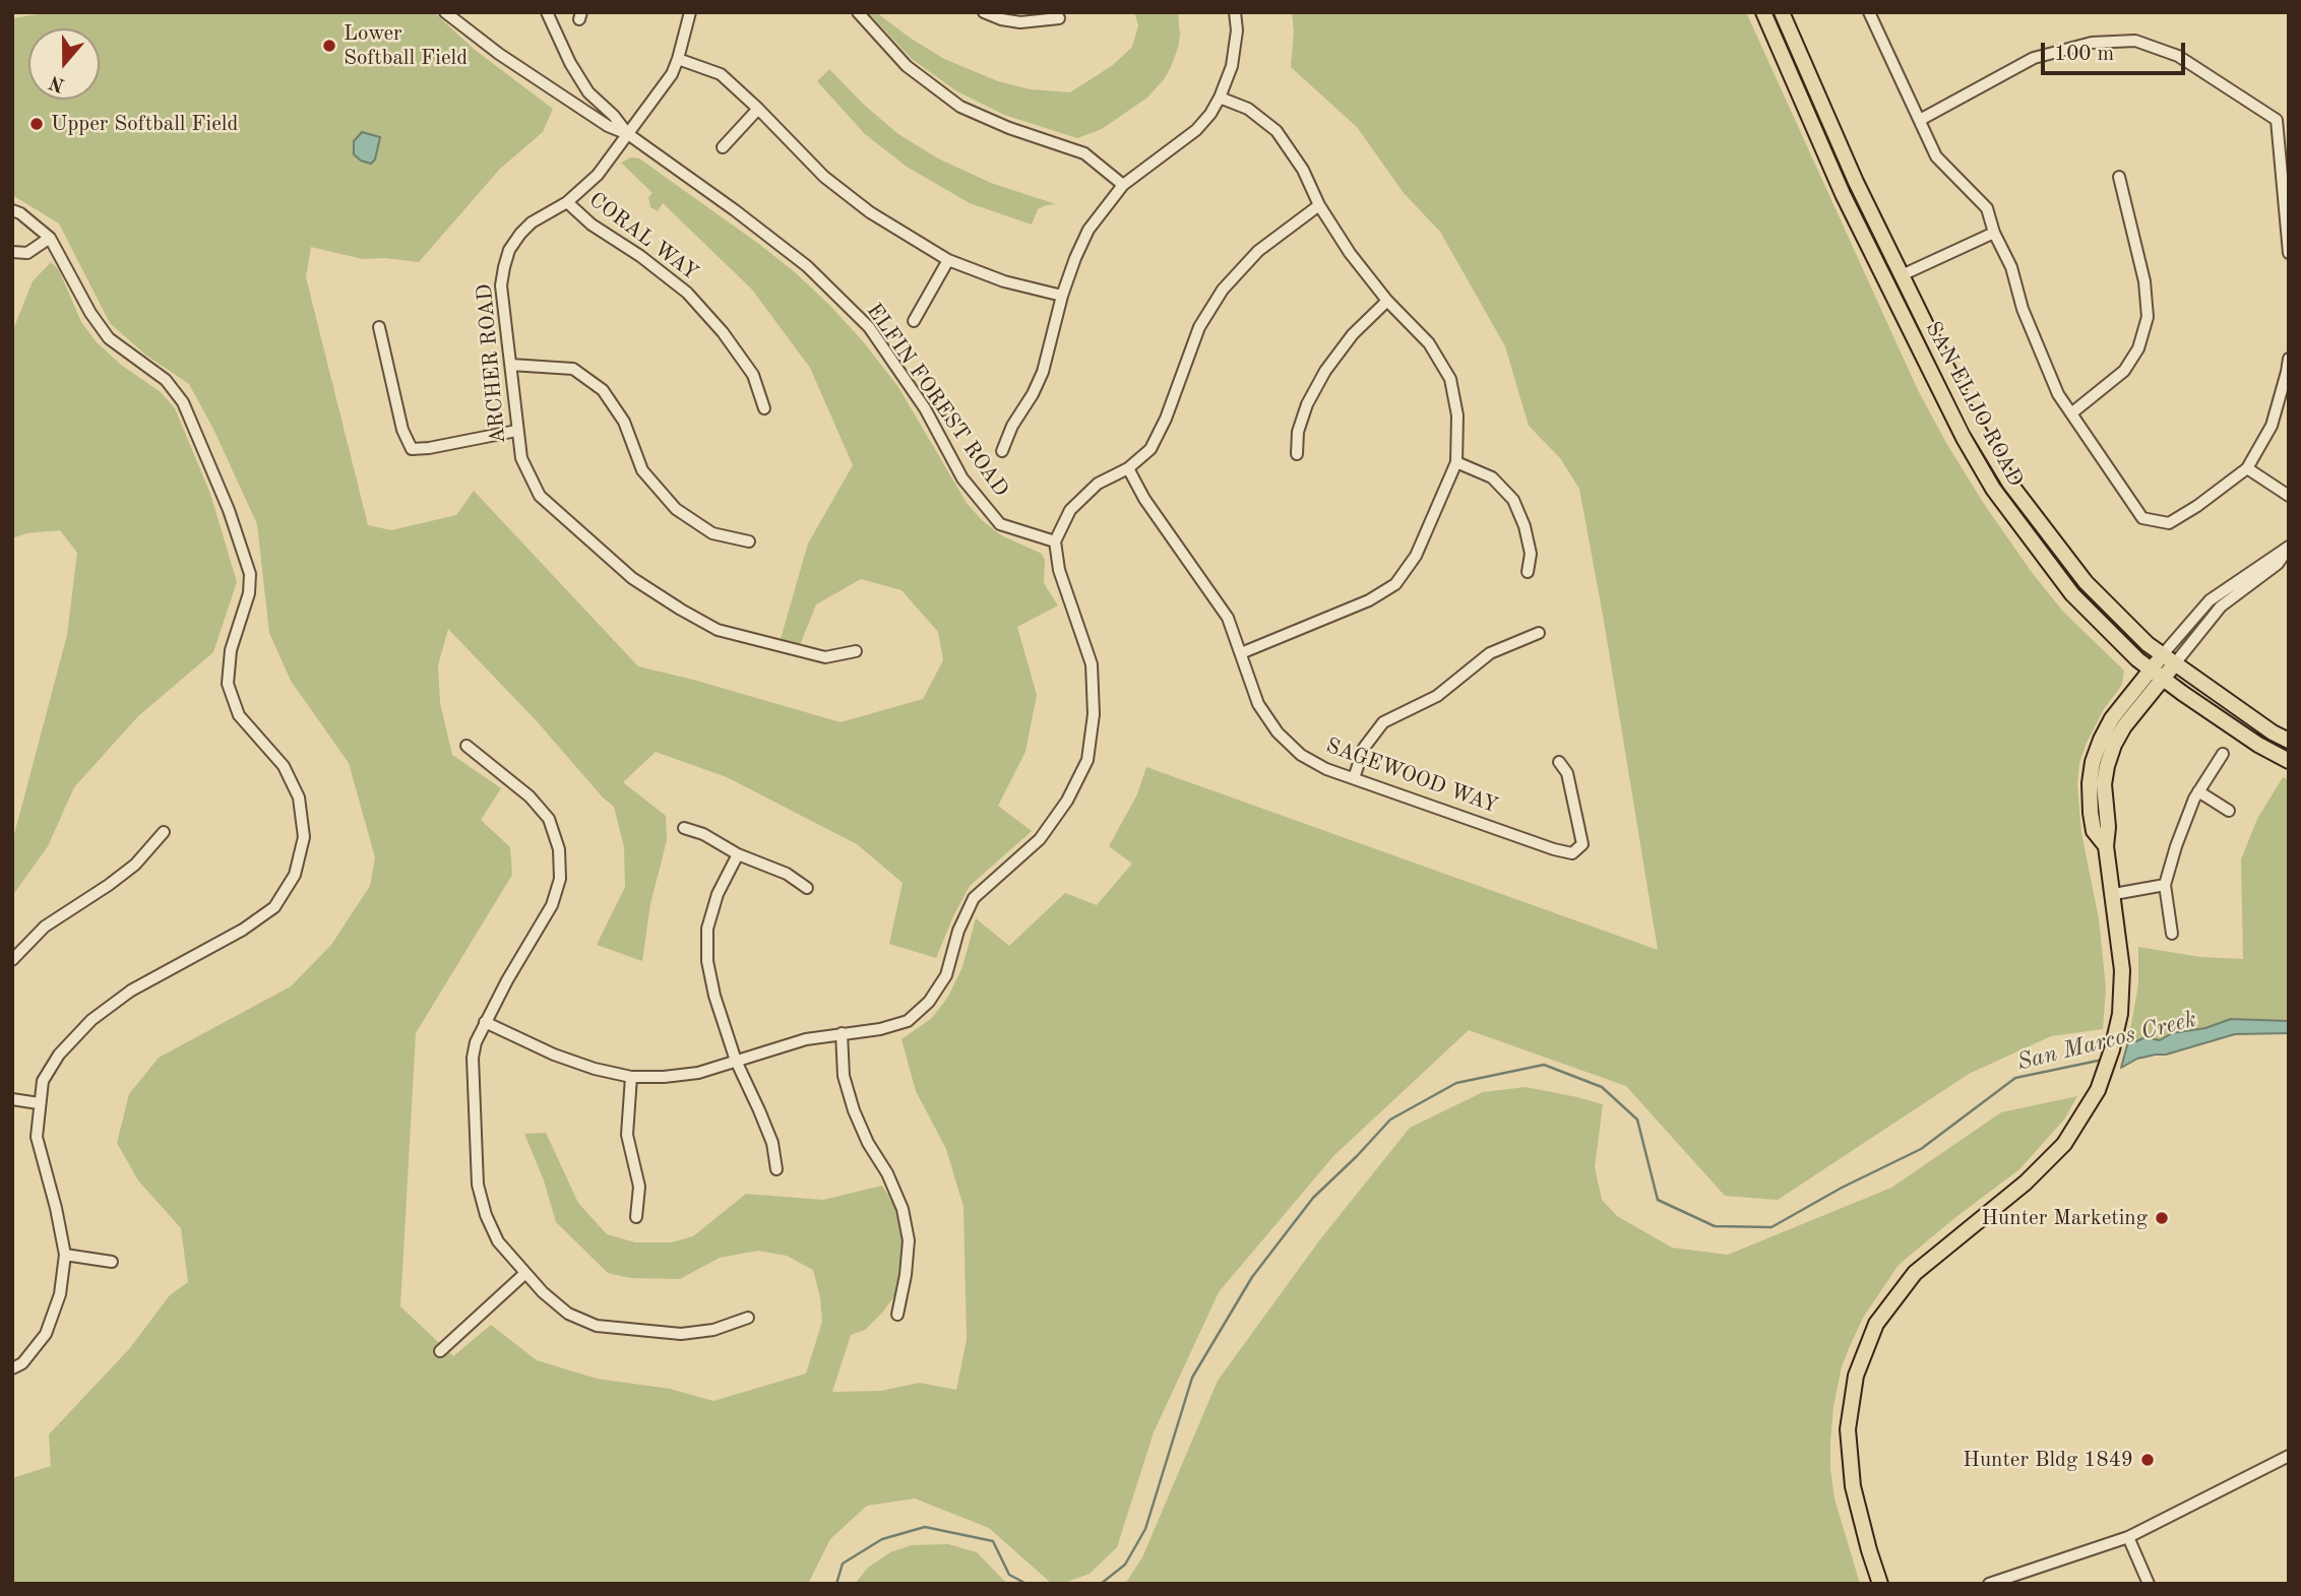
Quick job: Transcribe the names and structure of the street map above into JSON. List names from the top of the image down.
{
  "streets": {
    "main road": ["SAN ELIJO ROAD"],
    "street": [
      "CORAL WAY",
      "ARCHER ROAD",
      "ELFIN FOREST ROAD",
      "SAGEWOOD WAY"
    ]
  },
  "crossings": [
    ["CORAL WAY", "ARCHER ROAD"],
    ["ARCHER ROAD", "ELFIN FOREST ROAD"]
  ],
  "water": ["San Marcos Creek"],
  "places": [
    "Lower Softball Field",
    "Upper Softball Field",
    "Hunter Marketing",
    "Hunter Bldg 1849"
  ],
  "scale_bar": "100 m",
  "north": "bottom"
}
